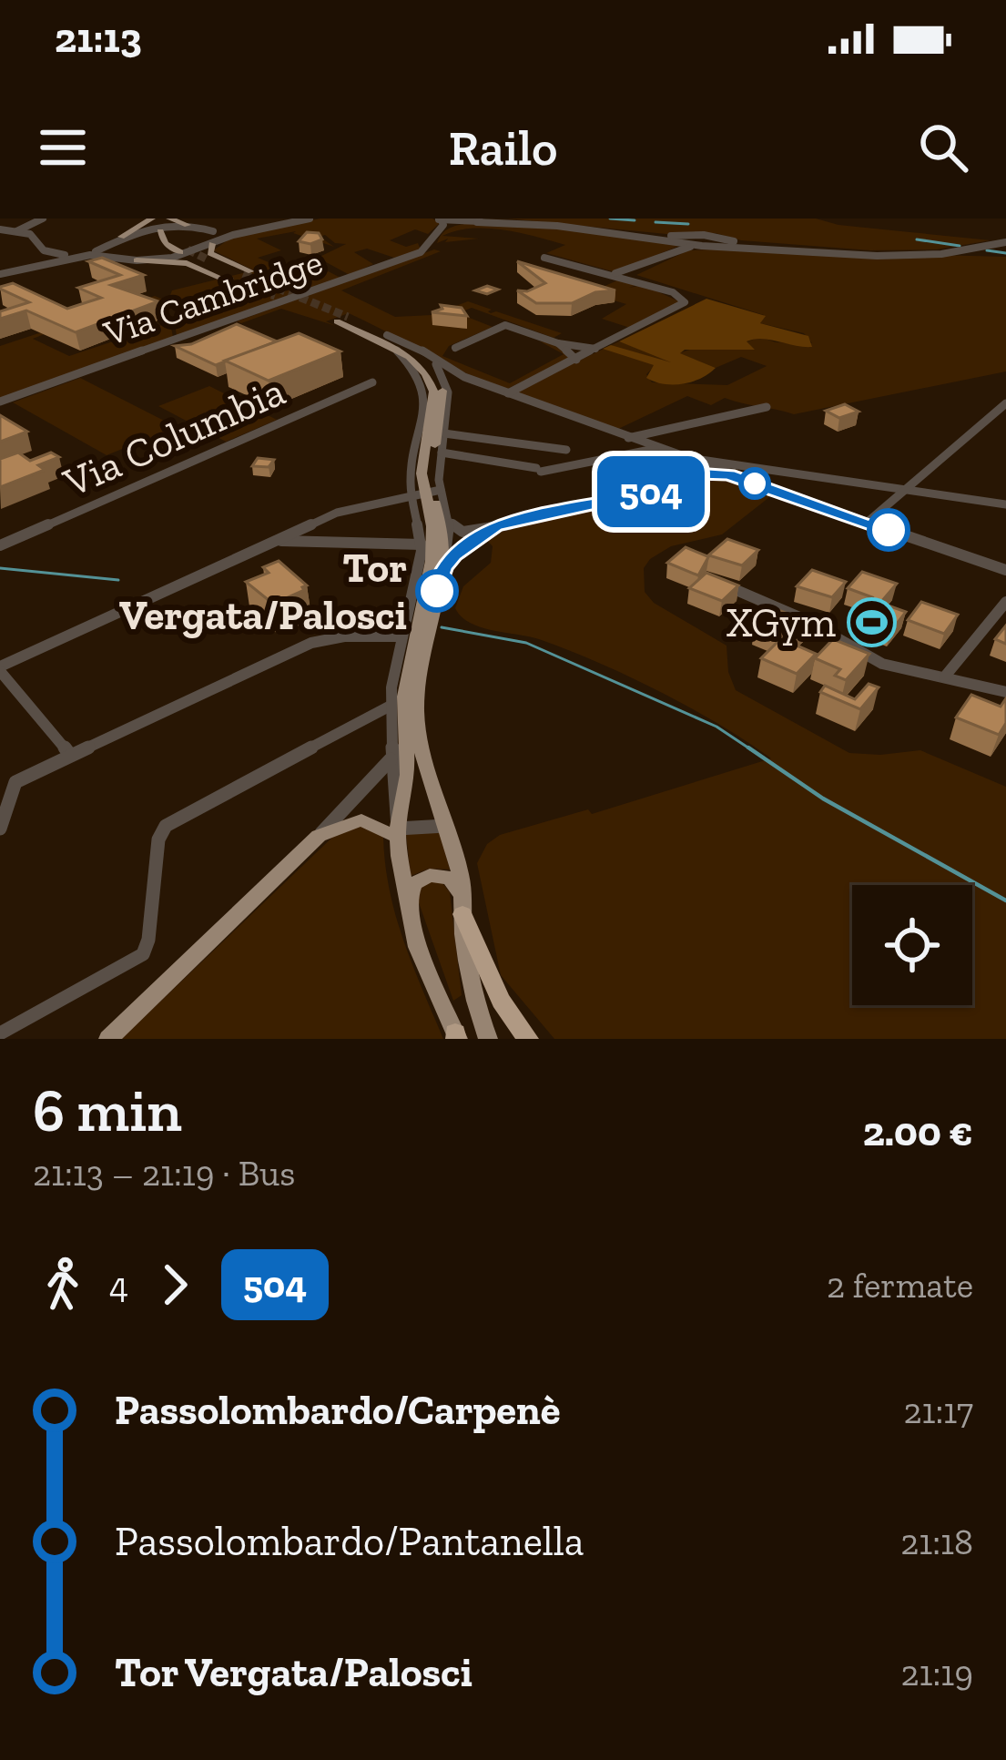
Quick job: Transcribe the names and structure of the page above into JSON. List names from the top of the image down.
{
  "streets": {
    "street": ["Via Cambridge", "Via Columbia"]
  },
  "places": {
    "other": ["Tor Vergata/Palosci"],
    "sports": ["XGym"]
  },
  "lines": ["bus line 504"],
  "page": {
    "status": "21:13",
    "header": "Railo",
    "on_map": "504",
    "heading": ["6 min", "21:13 – 21:19 · Bus", "2.00 €"],
    "legs": ["4", "504", "2 fermate"],
    "list": [
      {
        "name": "Passolombardo/Carpenè",
        "value": "21:17"
      },
      {
        "name": "Passolombardo/Pantanella",
        "value": "21:18"
      },
      {
        "name": "Tor Vergata/Palosci",
        "value": "21:19"
      }
    ]
  }
}
